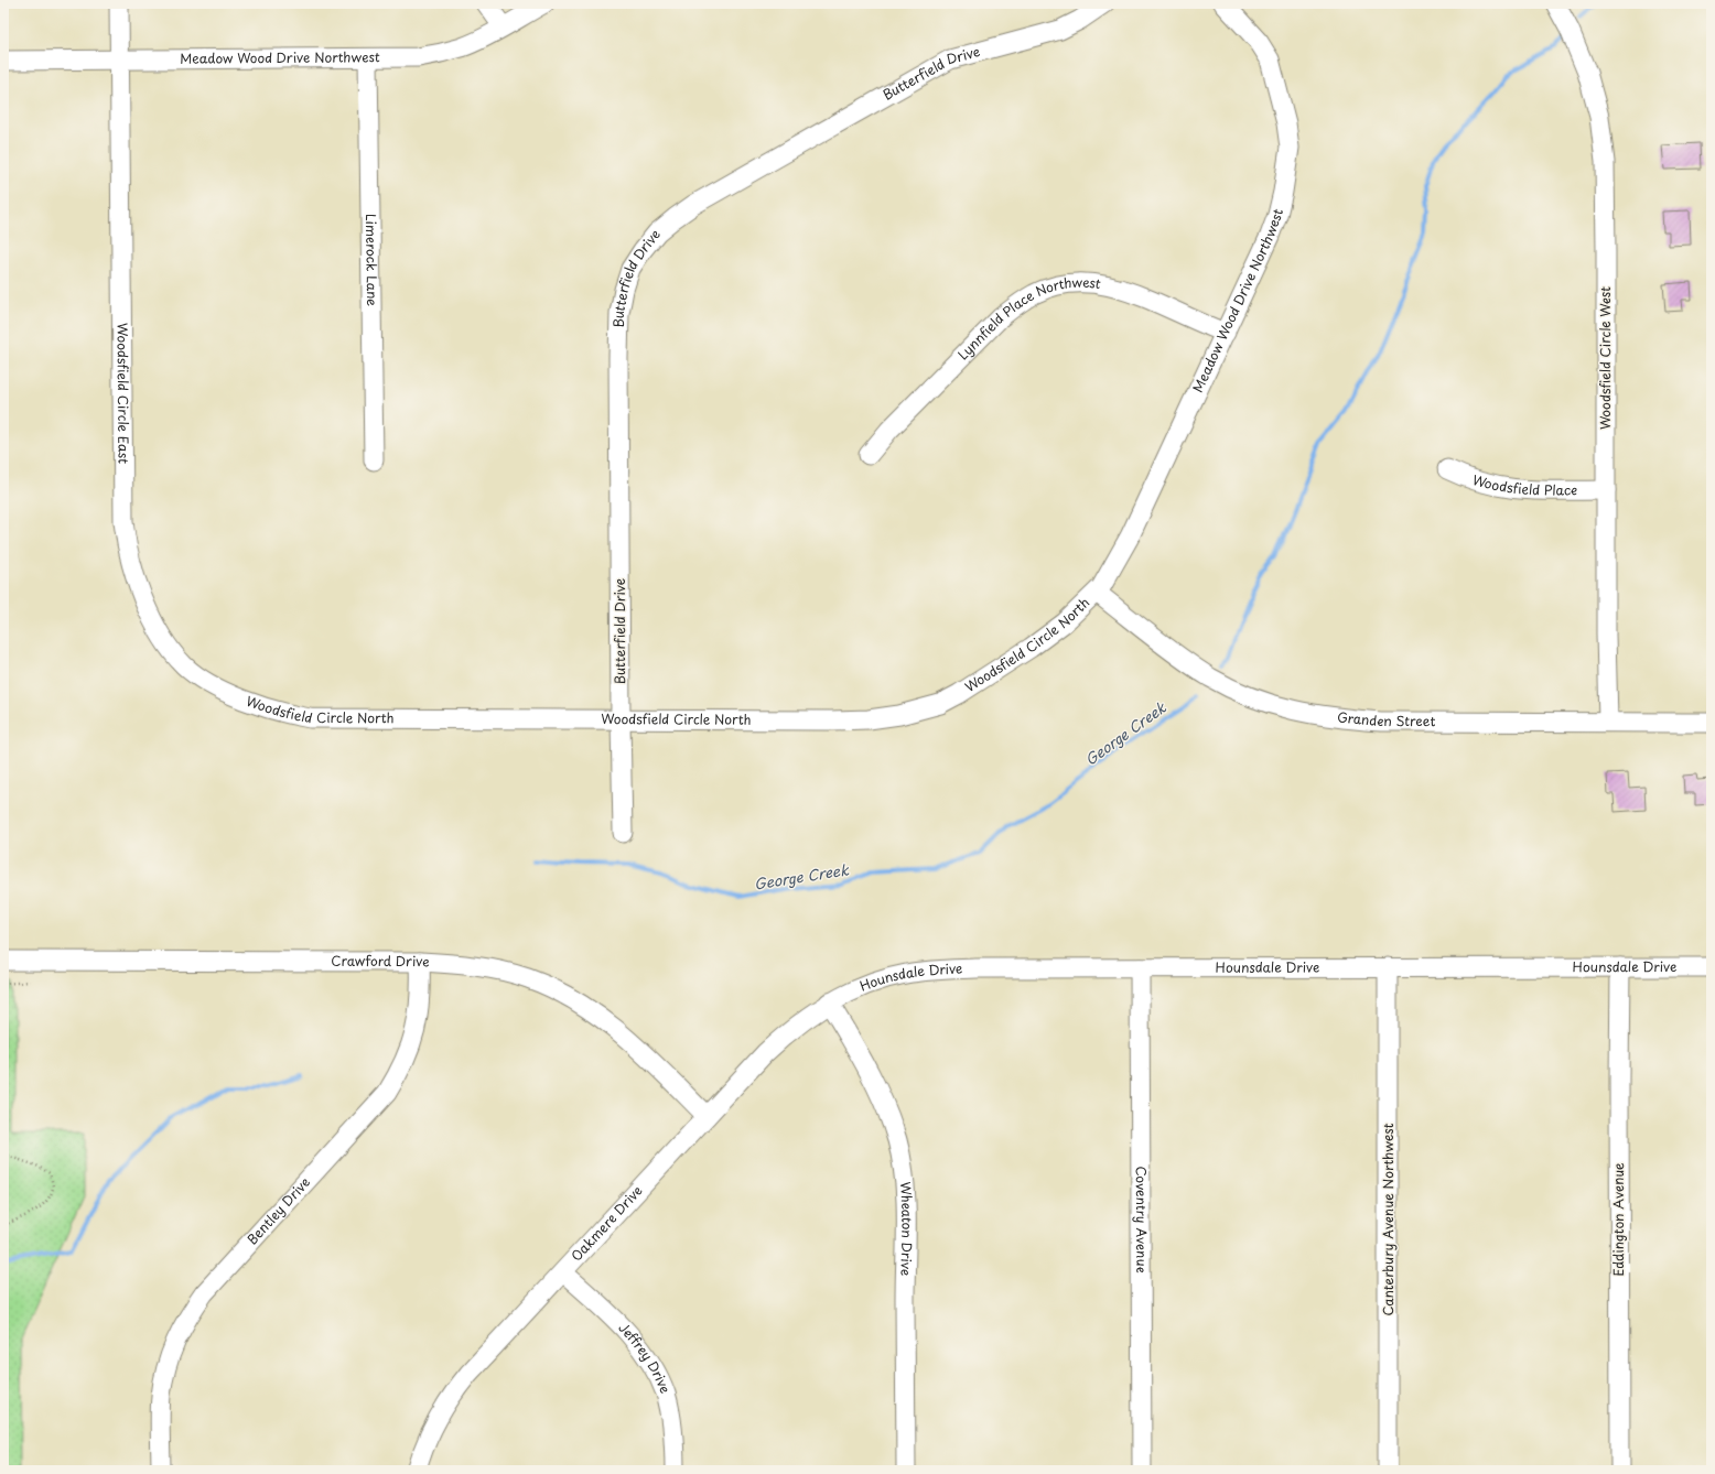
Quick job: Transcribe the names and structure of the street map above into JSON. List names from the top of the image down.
{
  "streets": {
    "street": [
      "Meadow Wood Drive Northwest",
      "Butterfield Drive",
      "Limerock Lane",
      "Lynnfield Place Northwest",
      "Woodsfield Circle West",
      "Woodsfield Circle East",
      "Woodsfield Place",
      "Woodsfield Circle North",
      "Granden Street",
      "Crawford Drive",
      "Hounsdale Drive",
      "Bentley Drive",
      "Coventry Avenue",
      "Canterbury Avenue Northwest",
      "Eddington Avenue",
      "Oakmere Drive",
      "Wheaton Drive",
      "Jeffrey Drive"
    ]
  },
  "crossings": [
    ["Meadow Wood Drive Northwest", "Limerock Lane"],
    ["Meadow Wood Drive Northwest", "Lynnfield Place Northwest"],
    ["Meadow Wood Drive Northwest", "Woodsfield Circle East"],
    ["Meadow Wood Drive Northwest", "Woodsfield Circle North"],
    ["Meadow Wood Drive Northwest", "Granden Street"],
    ["Butterfield Drive", "Woodsfield Circle North"],
    ["Woodsfield Circle West", "Woodsfield Place"],
    ["Woodsfield Circle West", "Granden Street"],
    ["Woodsfield Circle East", "Woodsfield Circle North"],
    ["Woodsfield Circle North", "Granden Street"],
    ["Crawford Drive", "Bentley Drive"],
    ["Crawford Drive", "Oakmere Drive"],
    ["Hounsdale Drive", "Coventry Avenue"],
    ["Hounsdale Drive", "Canterbury Avenue Northwest"],
    ["Hounsdale Drive", "Eddington Avenue"],
    ["Hounsdale Drive", "Oakmere Drive"],
    ["Hounsdale Drive", "Wheaton Drive"],
    ["Oakmere Drive", "Wheaton Drive"],
    ["Oakmere Drive", "Jeffrey Drive"]
  ],
  "water": ["George Creek"]
}
